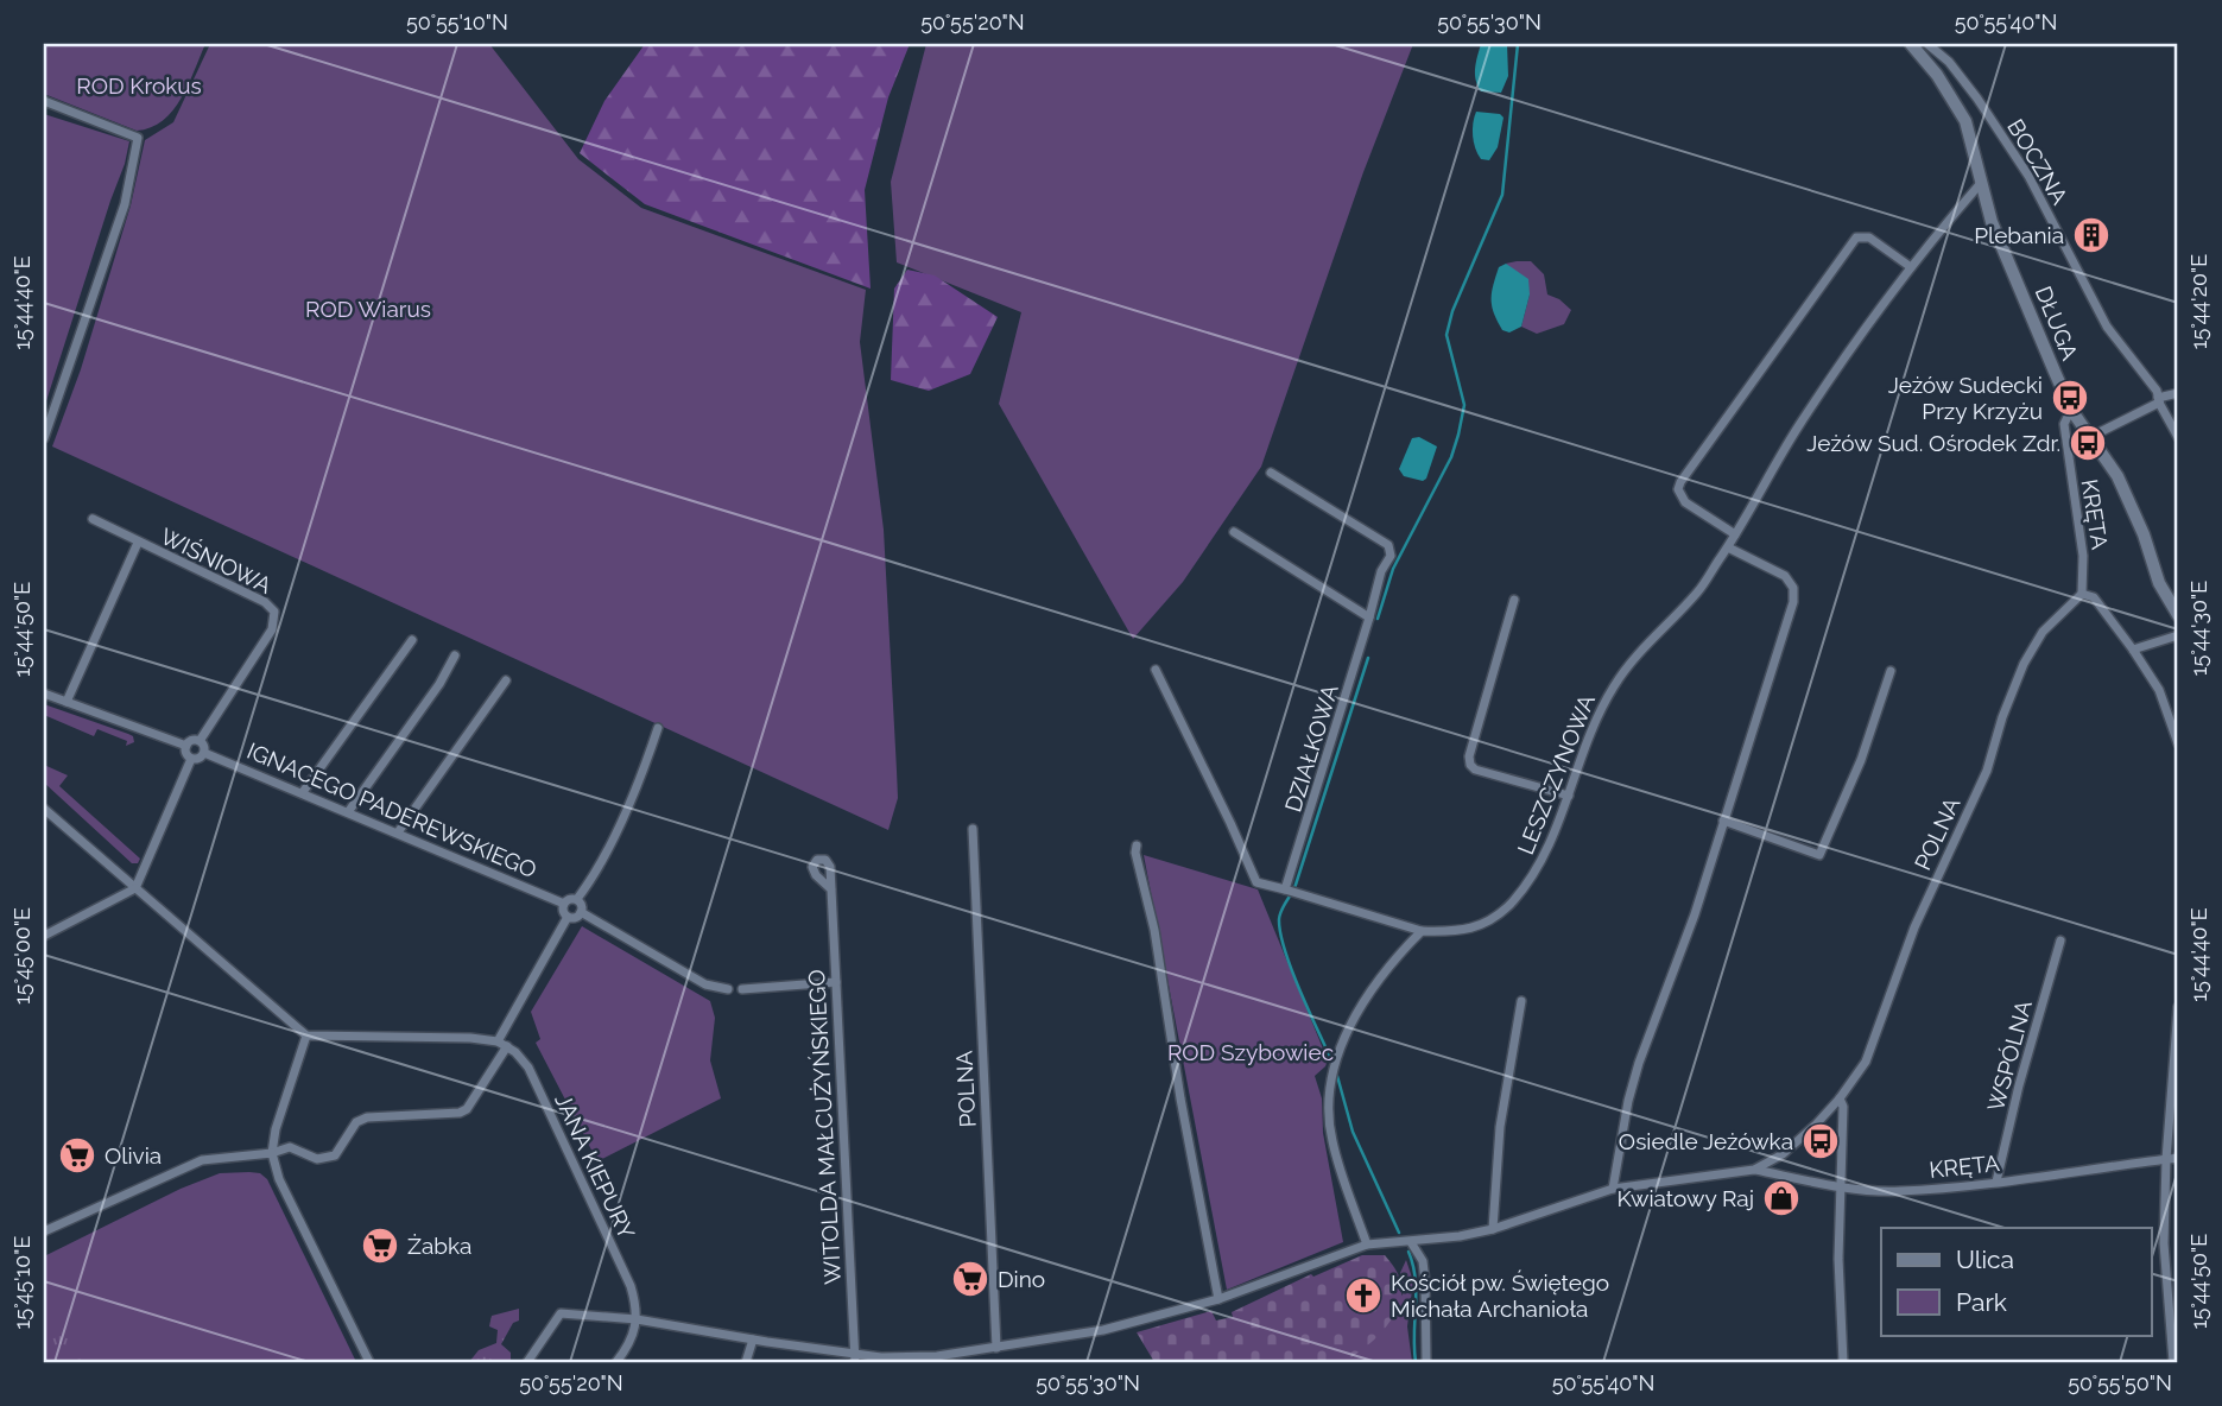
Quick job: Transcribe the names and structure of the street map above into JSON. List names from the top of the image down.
{
  "streets": {
    "street": [
      "BOCZNA",
      "DŁUGA",
      "KRĘTA",
      "WIŚNIOWA",
      "DZIAŁKOWA",
      "LESZCZYNOWA",
      "IGNACEGO PADEREWSKIEGO",
      "POLNA",
      "WSPÓLNA",
      "WITOLDA MAŁCUŻYŃSKIEGO",
      "JANA KIEPURY"
    ]
  },
  "crossings": [
    ["BOCZNA", "DŁUGA"],
    ["DŁUGA", "KRĘTA"],
    ["DŁUGA", "LESZCZYNOWA"],
    ["KRĘTA", "POLNA"],
    ["KRĘTA", "WSPÓLNA"],
    ["WIŚNIOWA", "IGNACEGO PADEREWSKIEGO"],
    ["POLNA", "WITOLDA MAŁCUŻYŃSKIEGO"]
  ],
  "parks": ["ROD Krokus", "ROD Wiarus", "ROD Szybowiec"],
  "places": {
    "building": ["Plebania"],
    "bus stop": ["Jeżów Sudecki Przy Krzyżu", "Jeżów Sud. Ośrodek Zdr.", "Osiedle Jeżówka"],
    "supermarket": ["Olivia", "Żabka", "Dino"],
    "shop": ["Kwiatowy Raj"],
    "church": ["Kościół pw. Świętego Michała Archanioła"]
  },
  "legend": ["Ulica", "Park"],
  "coordinates": [
    "50°55'10\"N",
    "50°55'20\"N",
    "50°55'30\"N",
    "50°55'40\"N",
    "15°44'20\"E",
    "15°44'40\"E",
    "15°44'30\"E",
    "15°44'50\"E",
    "15°45'00\"E",
    "15°45'10\"E",
    "50°55'50\"N"
  ]
}
